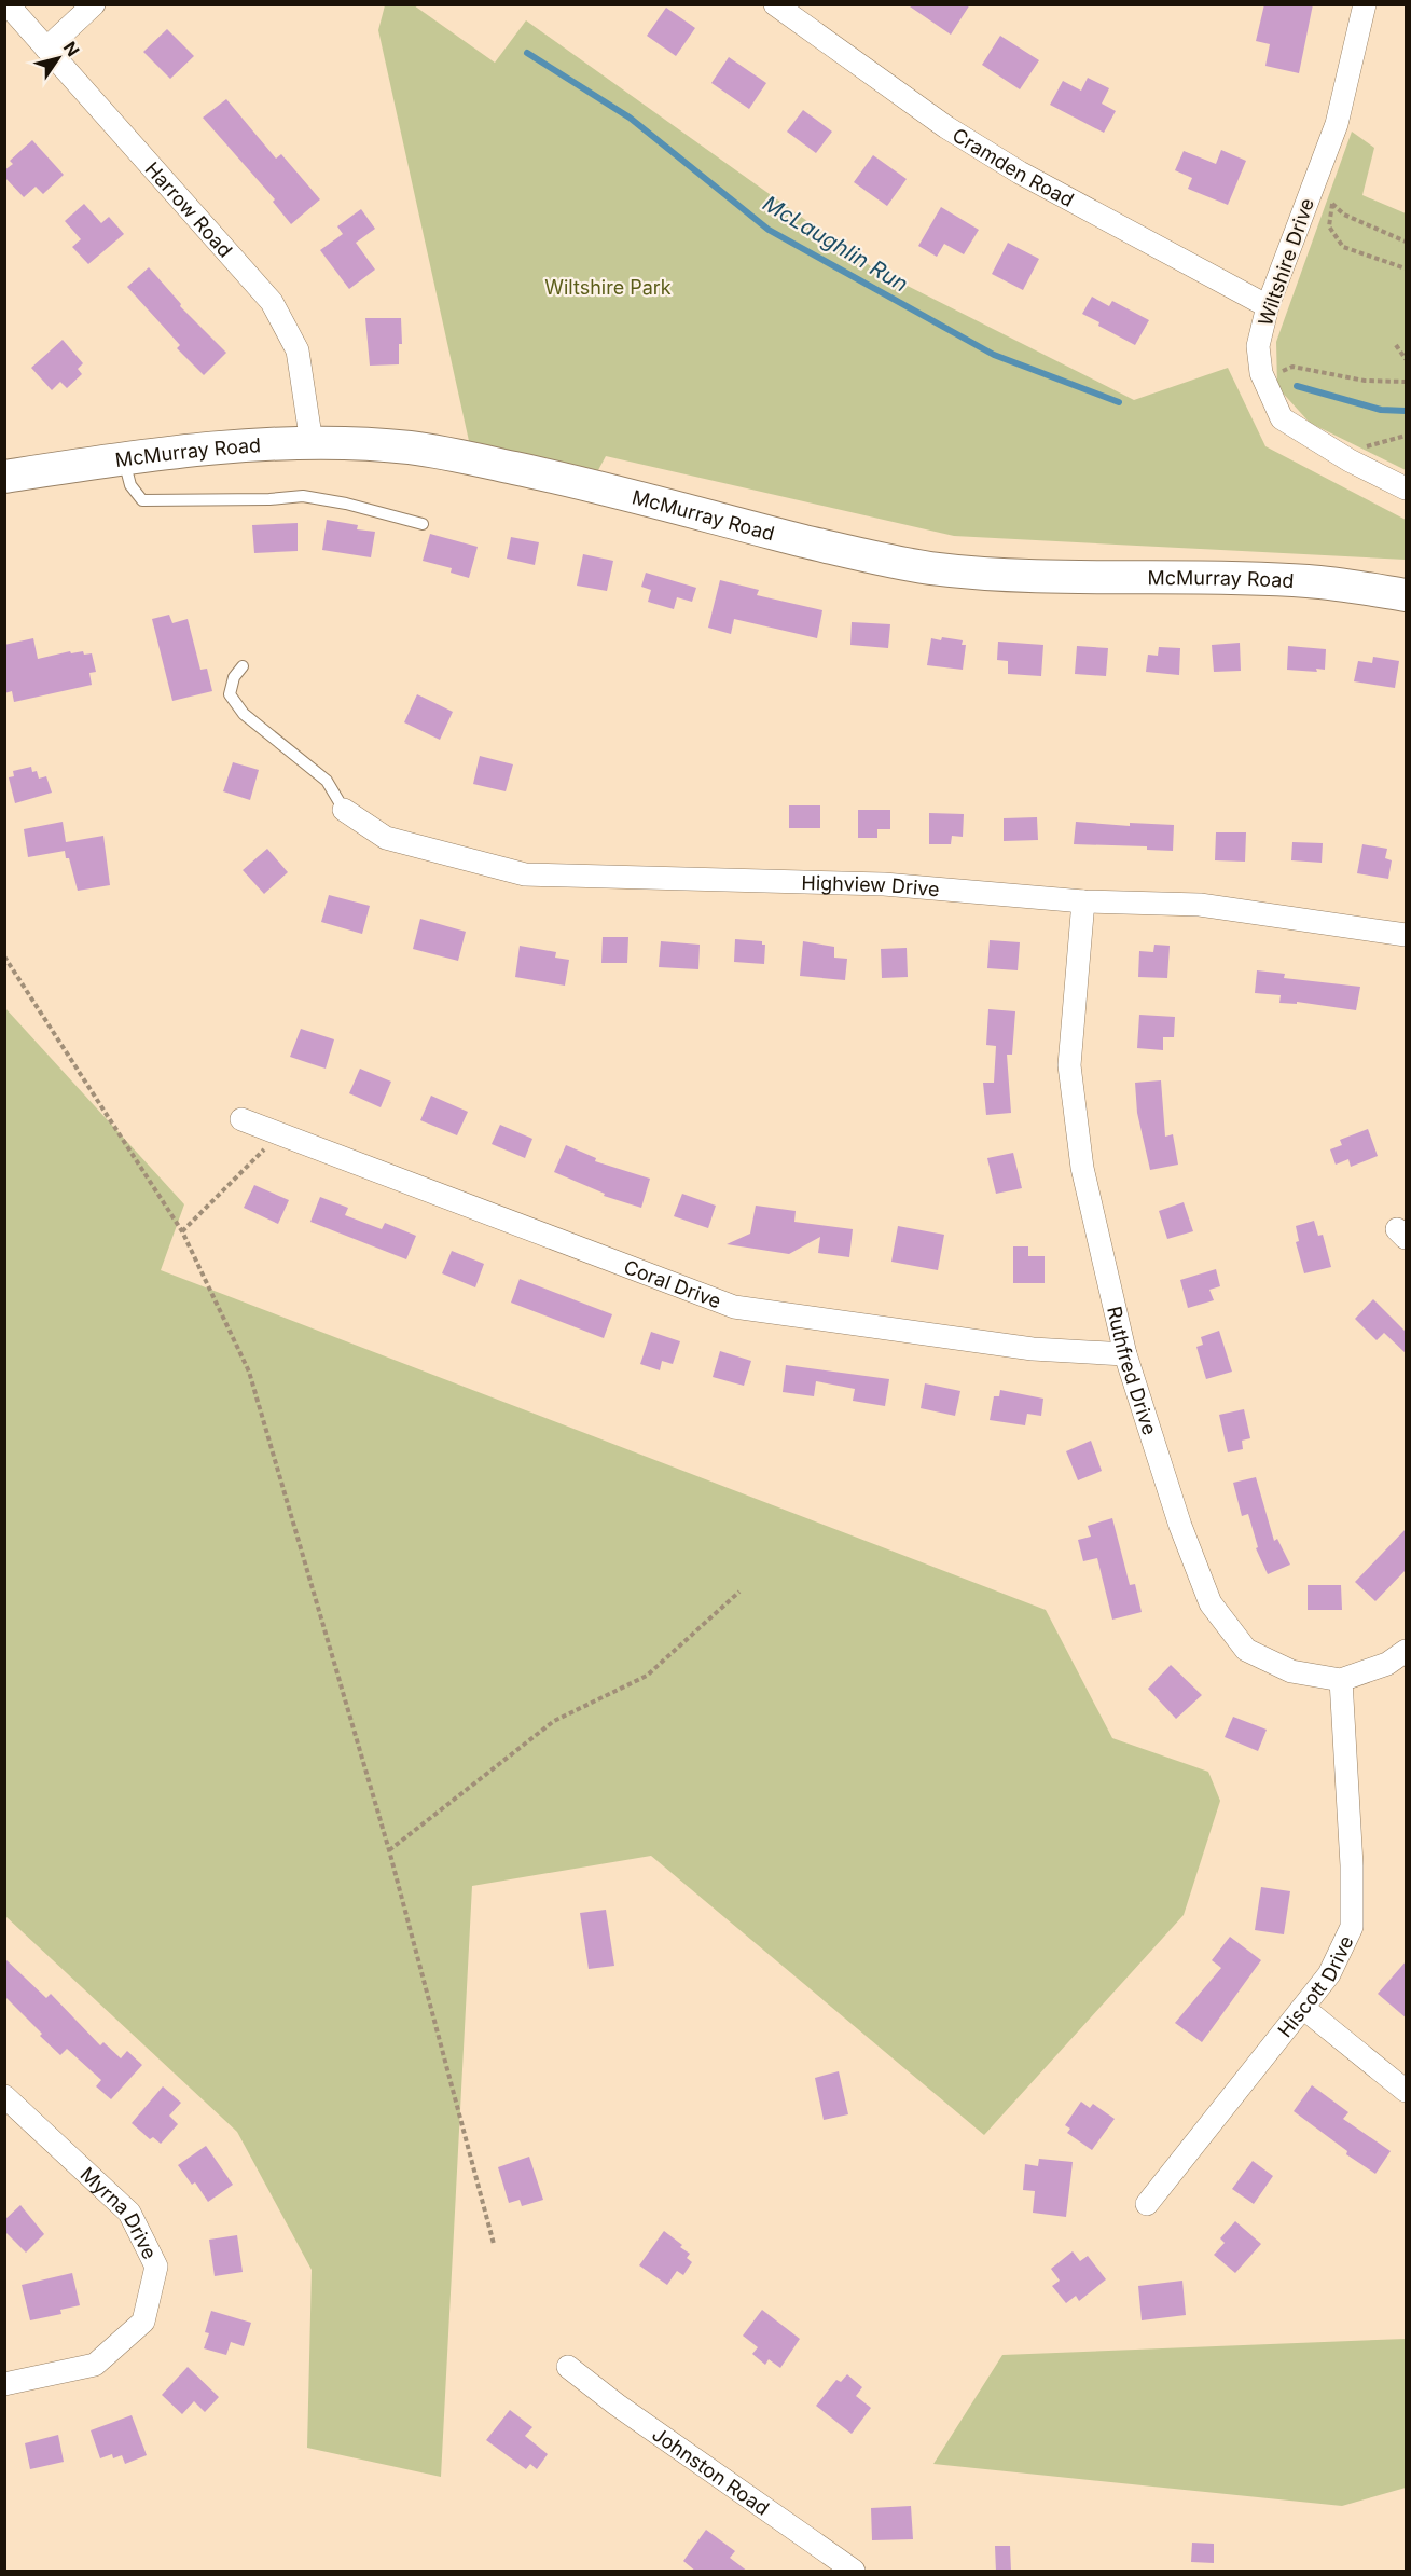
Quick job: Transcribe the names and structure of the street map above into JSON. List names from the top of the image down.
{
  "streets": {
    "main road": ["McMurray Road"],
    "street": [
      "Cramden Road",
      "Harrow Road",
      "Wiltshire Drive",
      "Highview Drive",
      "Coral Drive",
      "Ruthfred Drive",
      "Hiscott Drive",
      "Myrna Drive",
      "Johnston Road"
    ]
  },
  "crossings": [
    ["Cramden Road", "Wiltshire Drive"],
    ["Harrow Road", "McMurray Road"],
    ["Highview Drive", "Ruthfred Drive"],
    ["Coral Drive", "Ruthfred Drive"],
    ["Ruthfred Drive", "Hiscott Drive"]
  ],
  "water": ["McLaughlin Run"],
  "parks": ["Wiltshire Park"],
  "north": "top right"
}
